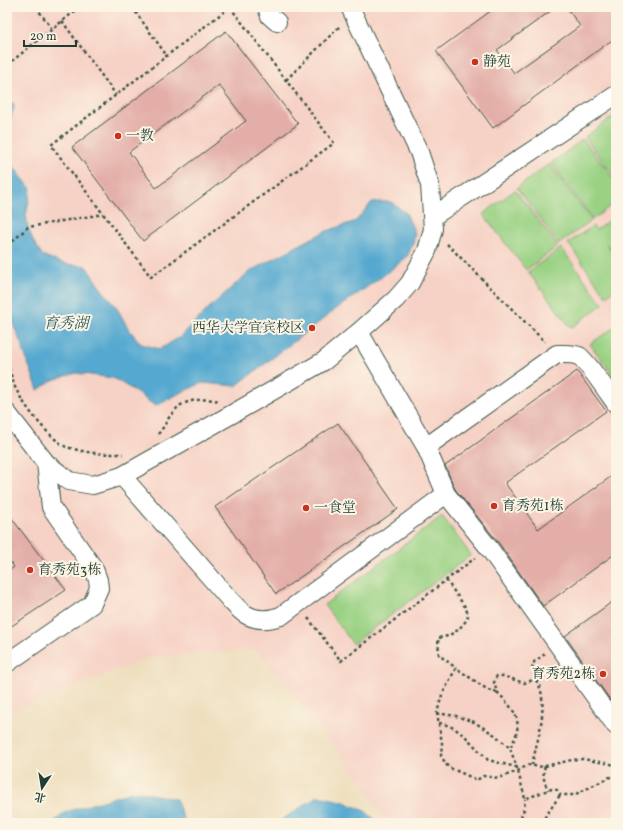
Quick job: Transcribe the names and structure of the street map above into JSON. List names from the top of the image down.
{
  "water": ["育秀湖"],
  "places": [
    "静苑",
    "一教",
    "西华大学宜宾校区",
    "育秀苑1栋",
    "一食堂",
    "育秀苑3栋",
    "育秀苑2栋"
  ],
  "scale_bar": "20 m",
  "north": "bottom"
}
